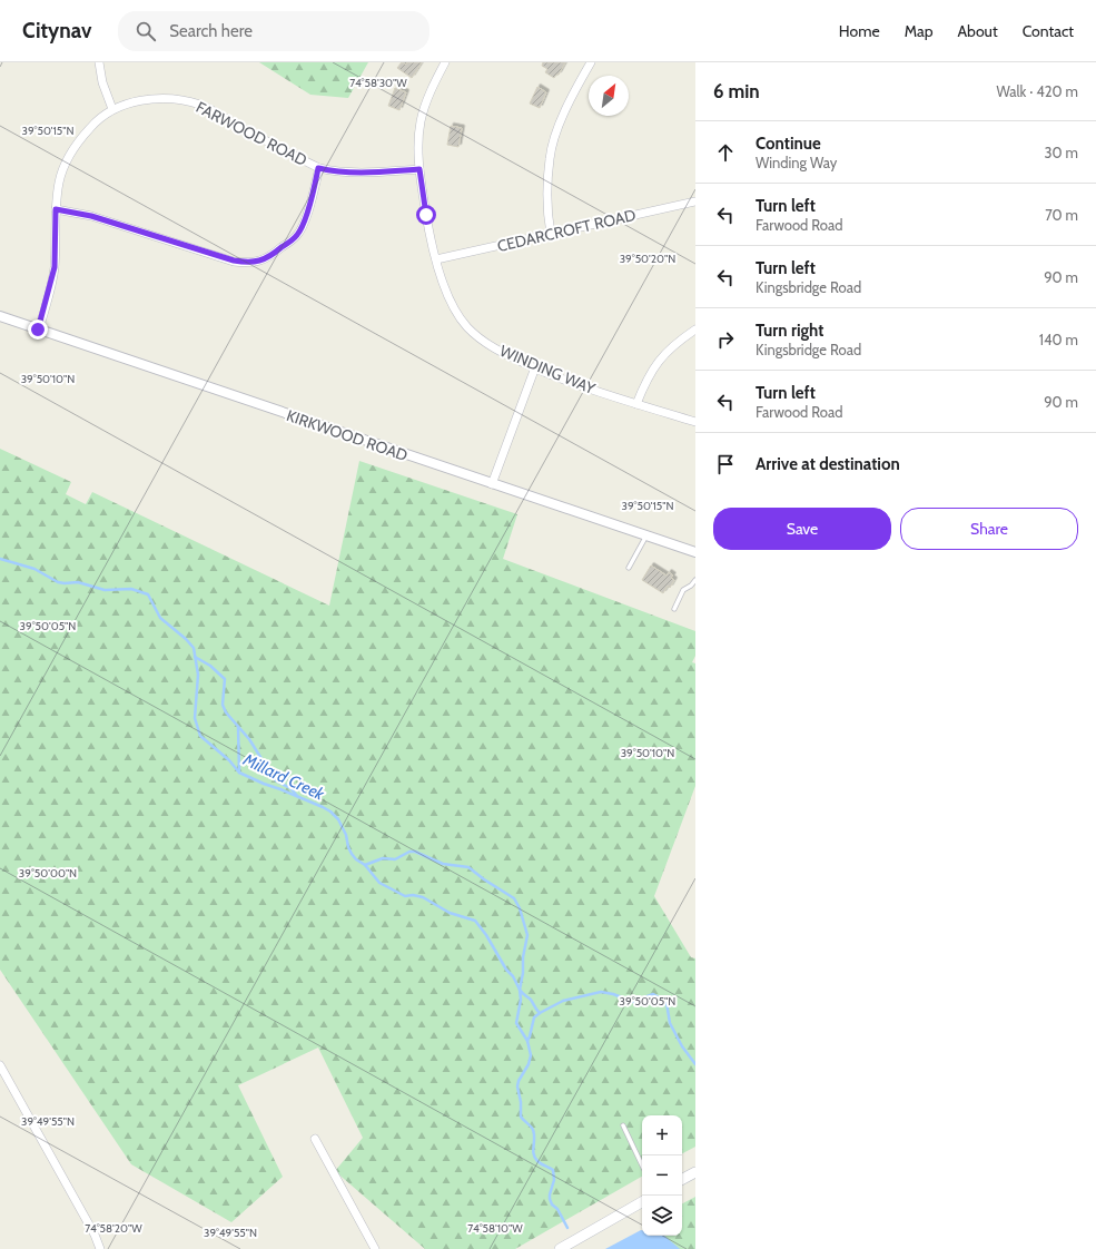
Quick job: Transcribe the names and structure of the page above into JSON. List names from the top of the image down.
{
  "streets": {
    "street": [
      "FARWOOD ROAD",
      "CEDARCROFT ROAD",
      "WINDING WAY",
      "KIRKWOOD ROAD"
    ]
  },
  "crossings": [
    ["FARWOOD ROAD", "WINDING WAY"],
    ["FARWOOD ROAD", "KIRKWOOD ROAD"],
    ["CEDARCROFT ROAD", "WINDING WAY"]
  ],
  "water": ["Millard Creek"],
  "north": "top right",
  "page": {
    "header": "Citynav",
    "search": "Search here",
    "nav": [
      "Home",
      "Map",
      "About",
      "Contact"
    ],
    "heading": ["6 min", "Walk · 420 m"],
    "list": [
      ["Continue", "Winding Way", "30 m"],
      ["Turn left", "Farwood Road", "70 m"],
      ["Turn left", "Kingsbridge Road", "90 m"],
      ["Turn right", "Kingsbridge Road", "140 m"],
      ["Turn left", "Farwood Road", "90 m"],
      "Arrive at destination"
    ],
    "buttons": ["Save", "Share"],
    "map_buttons": ["+", "−"]
  },
  "coordinates": [
    "74°58'30\"W",
    "39°50'15\"N",
    "39°50'20\"N",
    "39°50'10\"N",
    "39°50'05\"N",
    "39°50'00\"N",
    "39°49'55\"N",
    "74°58'20\"W",
    "74°58'10\"W"
  ]
}
